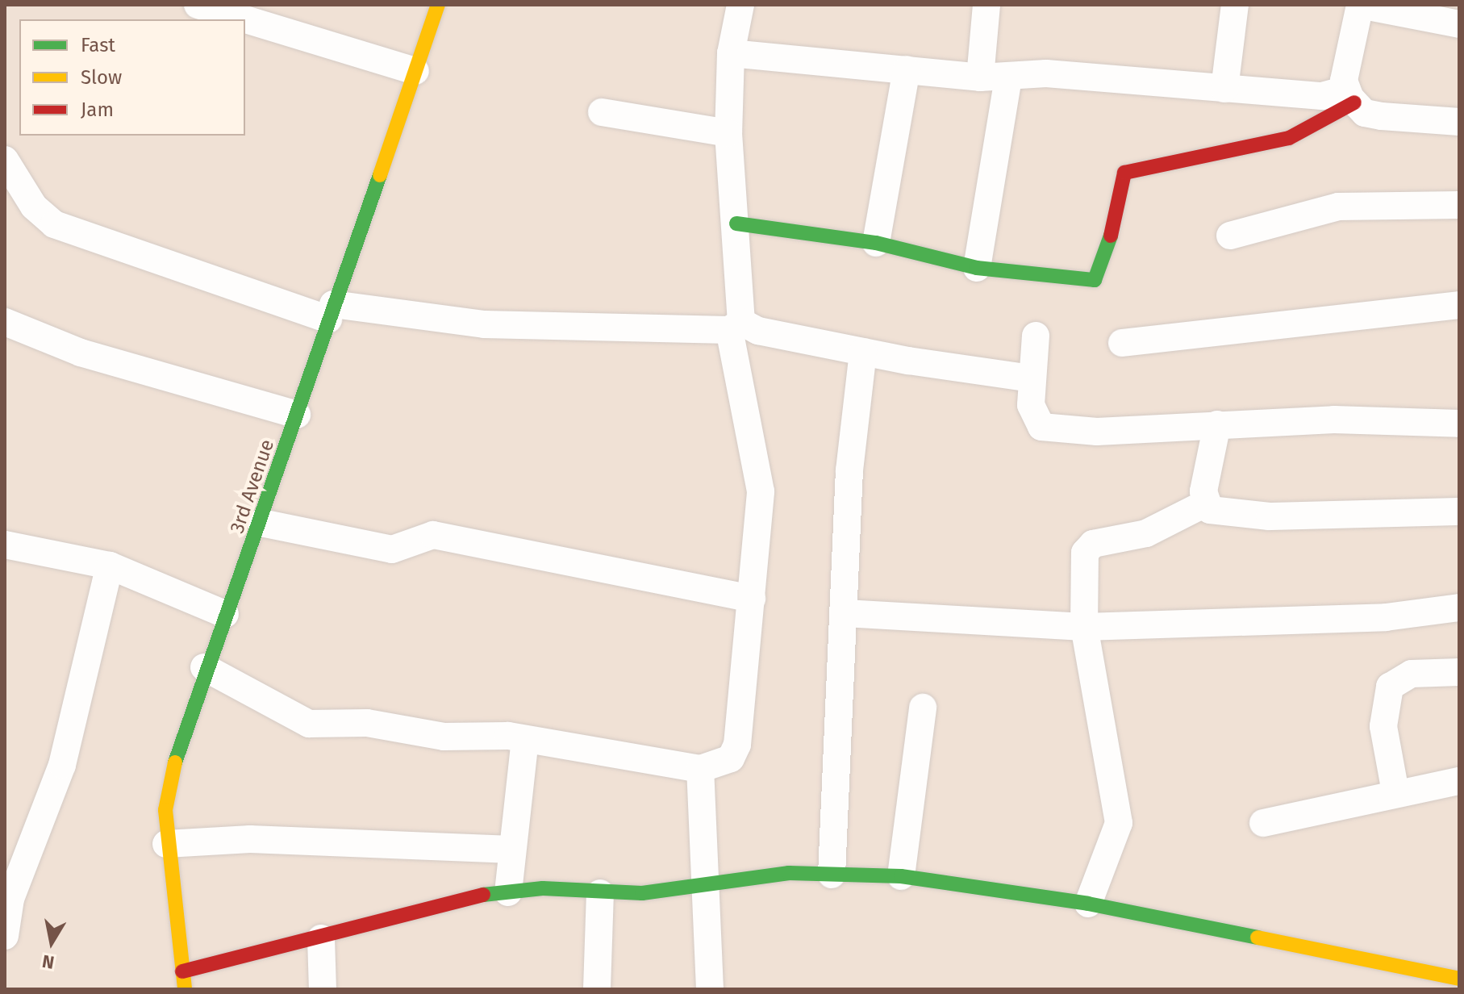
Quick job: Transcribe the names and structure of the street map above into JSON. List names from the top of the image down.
{
  "streets": {
    "street": ["3rd Avenue"]
  },
  "legend": ["Fast", "Slow", "Jam"],
  "north": "bottom"
}
